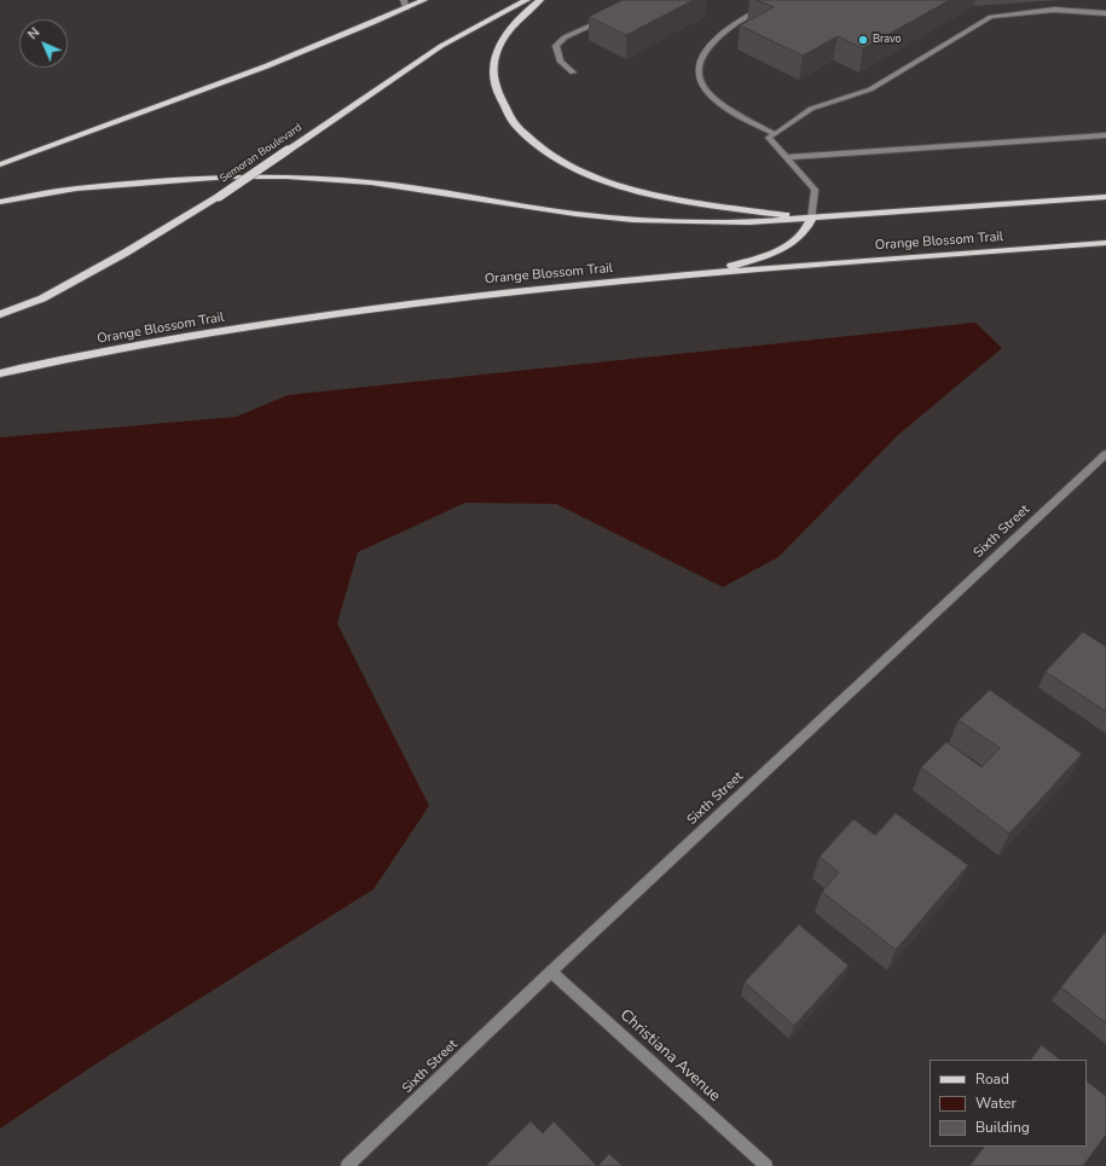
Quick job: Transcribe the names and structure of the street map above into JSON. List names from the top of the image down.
{
  "streets": {
    "main road": ["Semoran Boulevard", "Orange Blossom Trail"],
    "street": ["Sixth Street", "Christiana Avenue"]
  },
  "crossings": [
    ["Sixth Street", "Christiana Avenue"]
  ],
  "places": ["Bravo"],
  "legend": ["Road", "Water", "Building"],
  "north": "top left"
}
